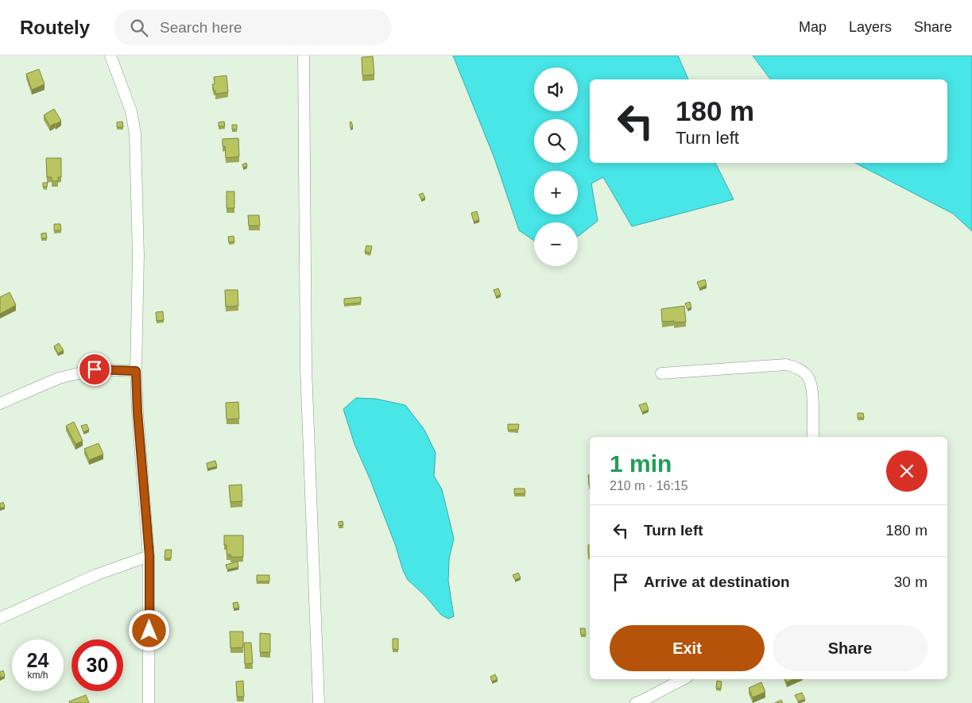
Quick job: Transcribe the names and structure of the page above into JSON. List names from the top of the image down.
{
  "page": {
    "header": "Routely",
    "search": "Search here",
    "nav": ["Map", "Layers", "Share"],
    "map_buttons": ["+", "−"],
    "turn": ["180 m", "Turn left"],
    "heading": ["1 min", "210 m · 16:15"],
    "list": [
      {
        "name": "Turn left",
        "value": "180 m"
      },
      {
        "name": "Arrive at destination",
        "value": "30 m"
      }
    ],
    "buttons": ["Exit", "Share"],
    "speed": "24 km/h",
    "limit": "30"
  }
}
